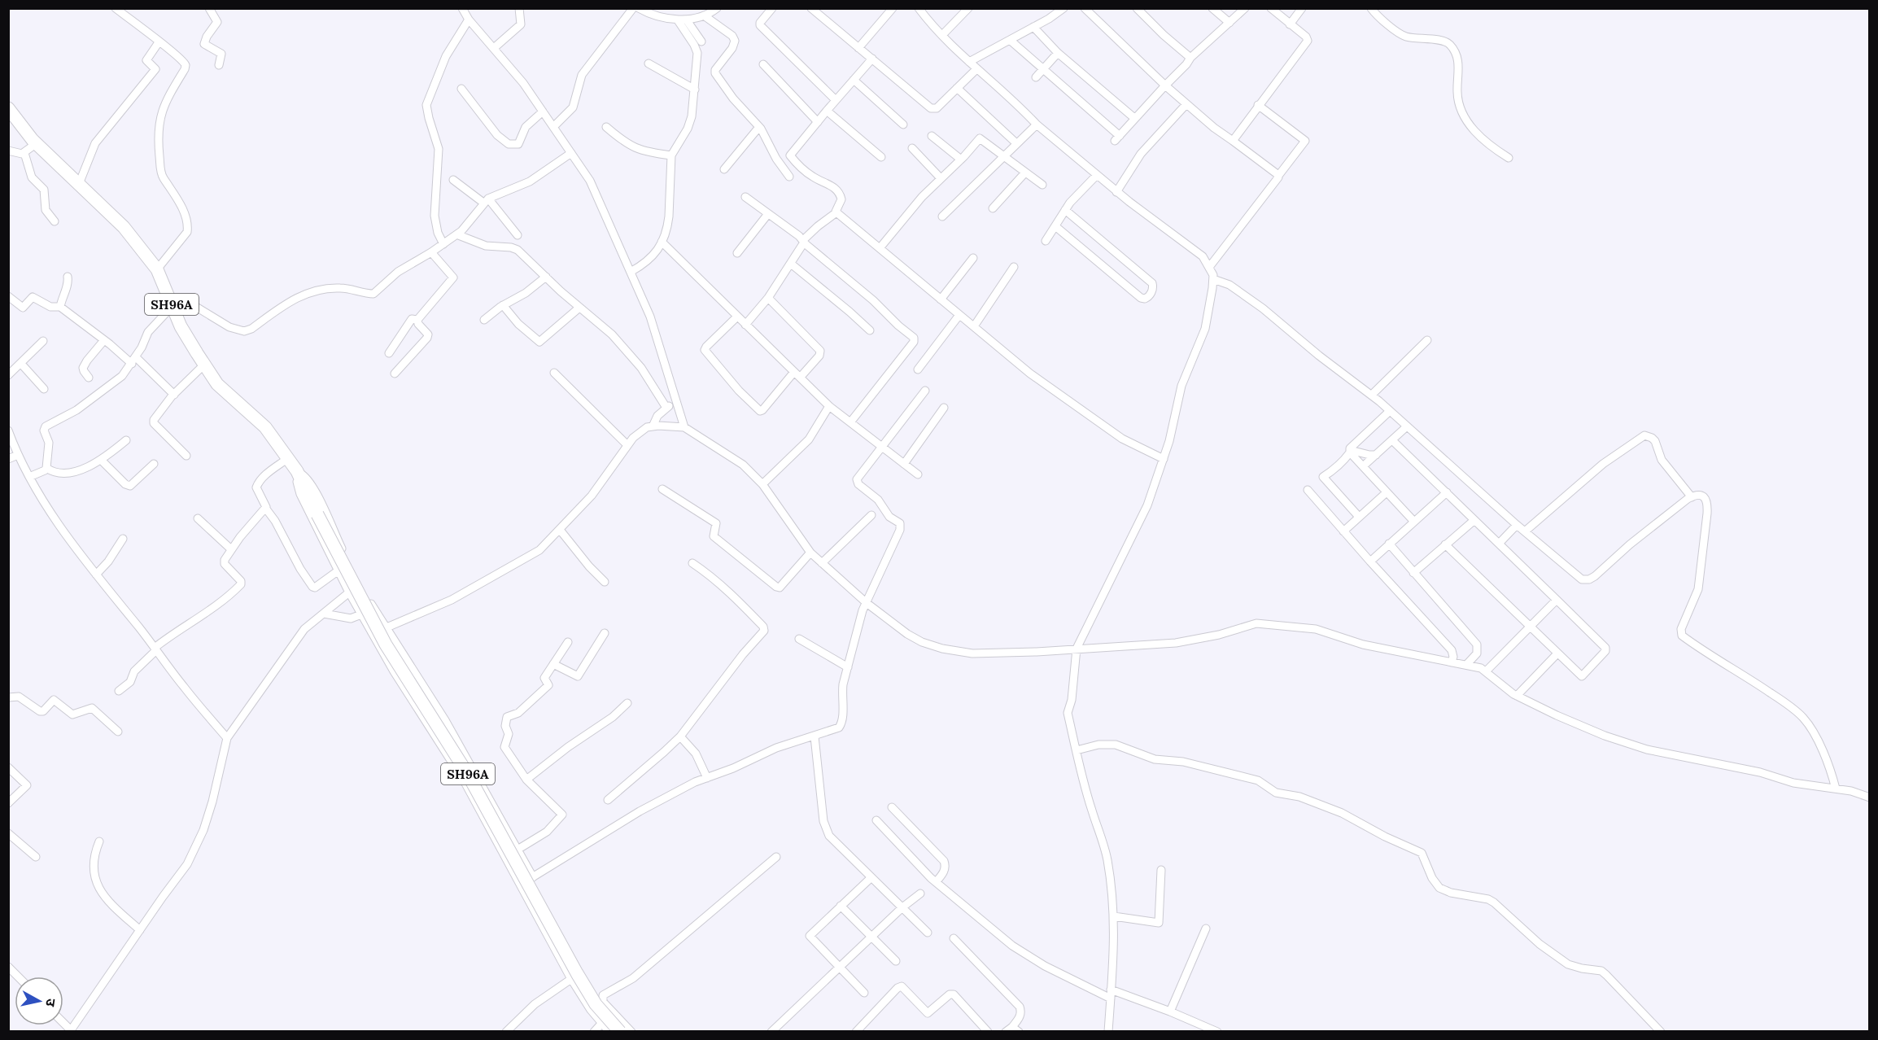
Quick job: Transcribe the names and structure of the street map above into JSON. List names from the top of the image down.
{
  "streets": {
    "main road": ["SH96A"]
  },
  "north": "right"
}
